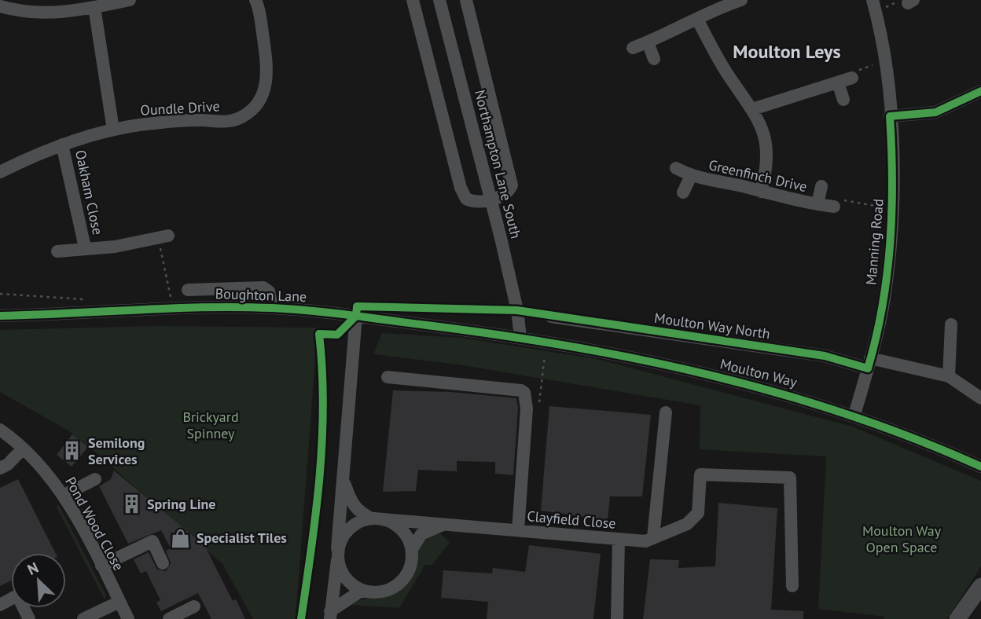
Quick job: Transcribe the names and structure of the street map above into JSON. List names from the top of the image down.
{
  "streets": {
    "street": [
      "Oundle Drive",
      "Northampton Lane South",
      "Greenfinch Drive",
      "Oakham Close",
      "Manning Road",
      "Boughton Lane",
      "Moulton Way North",
      "Moulton Way",
      "Clayfield Close",
      "Pond Wood Close"
    ]
  },
  "crossings": [
    ["Oundle Drive", "Oakham Close"],
    ["Northampton Lane South", "Boughton Lane"],
    ["Northampton Lane South", "Moulton Way"],
    ["Manning Road", "Moulton Way North"],
    ["Manning Road", "Moulton Way"],
    ["Boughton Lane", "Moulton Way"]
  ],
  "districts": ["Moulton Leys"],
  "parks": ["Brickyard Spinney", "Moulton Way Open Space"],
  "places": {
    "building": ["Semilong Services", "Spring Line"],
    "shop": ["Specialist Tiles"]
  },
  "north": "top left"
}
